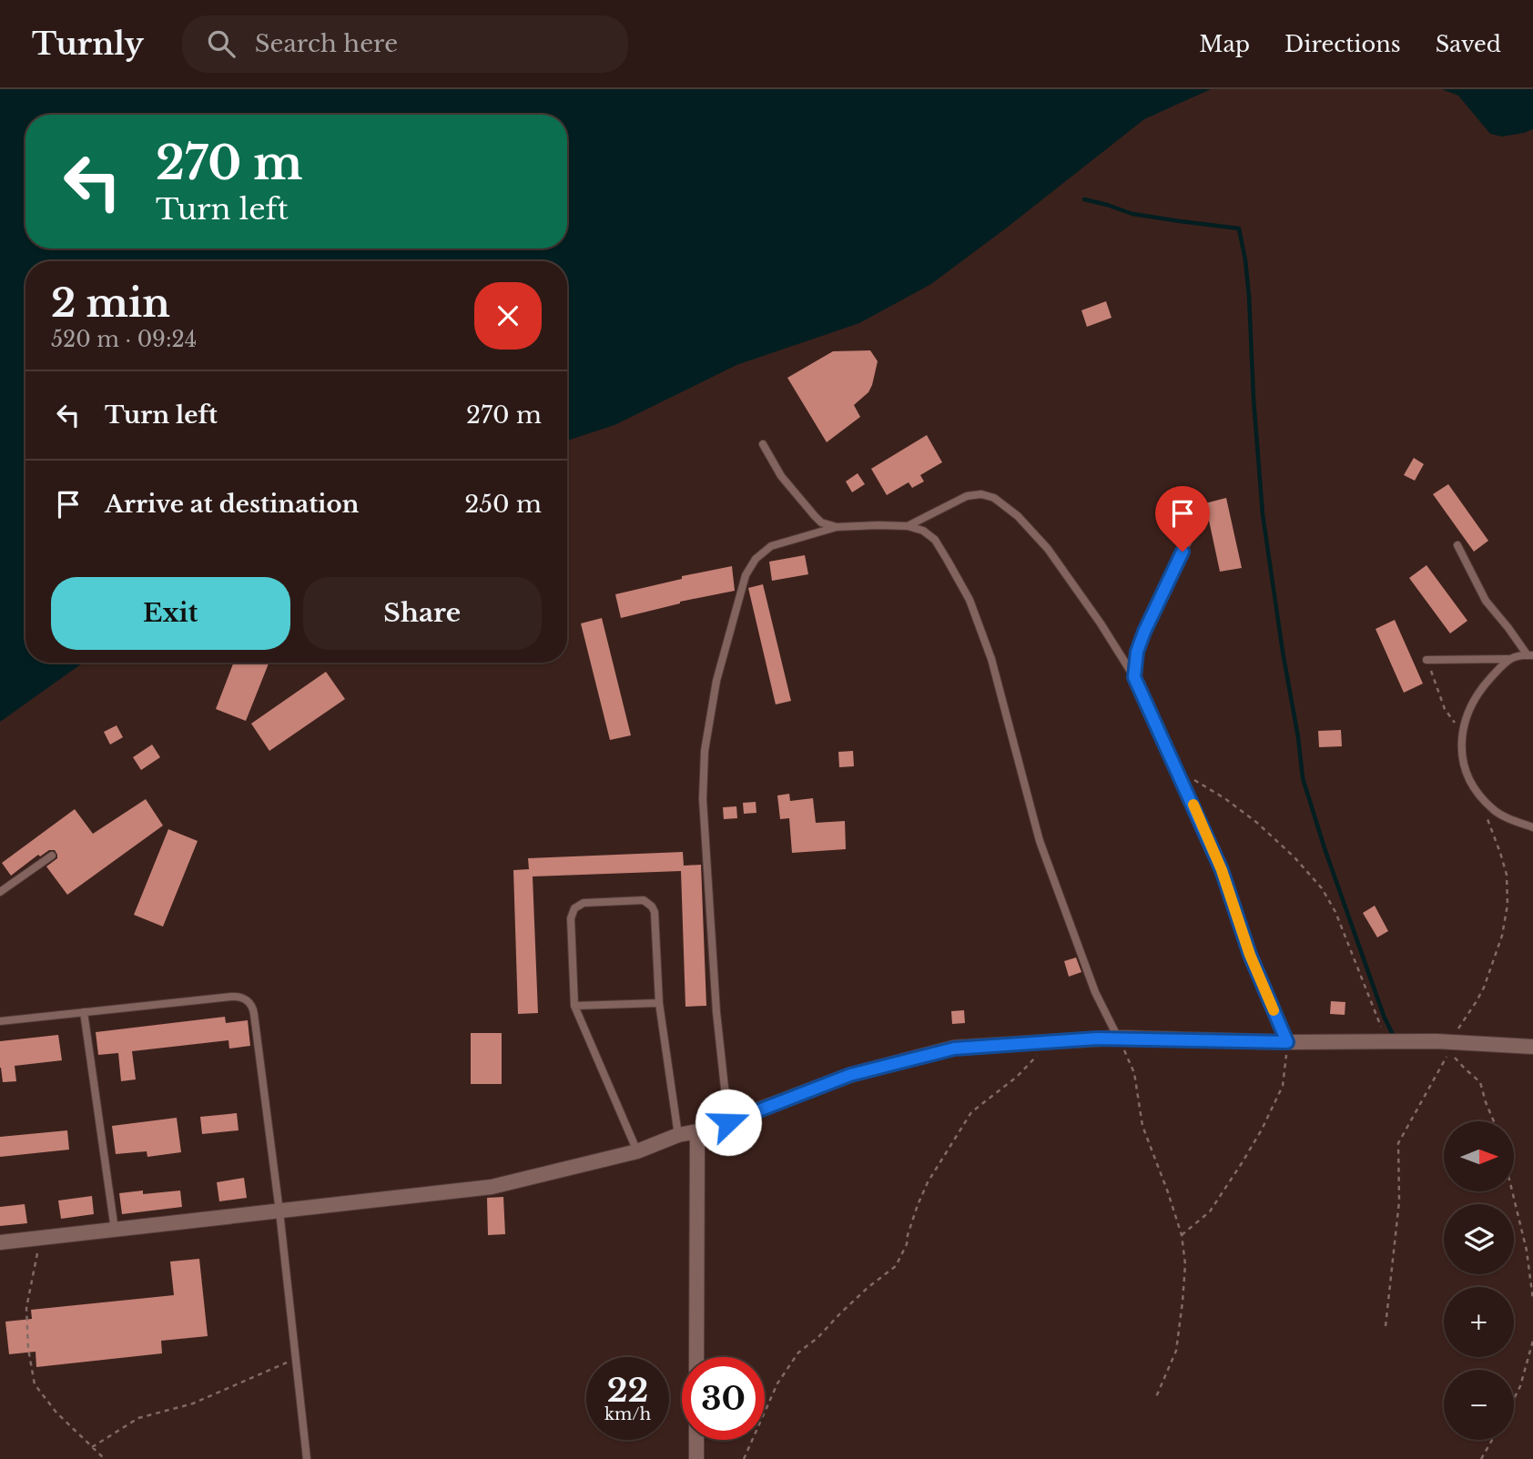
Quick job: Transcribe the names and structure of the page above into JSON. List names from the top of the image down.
{
  "north": "right",
  "page": {
    "header": "Turnly",
    "search": "Search here",
    "nav": ["Map", "Directions", "Saved"],
    "turn": ["270 m", "Turn left"],
    "heading": ["2 min", "520 m · 09:24"],
    "list": [
      {
        "name": "Turn left",
        "value": "270 m"
      },
      {
        "name": "Arrive at destination",
        "value": "250 m"
      }
    ],
    "buttons": ["Exit", "Share"],
    "map_buttons": ["+", "−"],
    "speed": "22 km/h",
    "limit": "30"
  }
}
